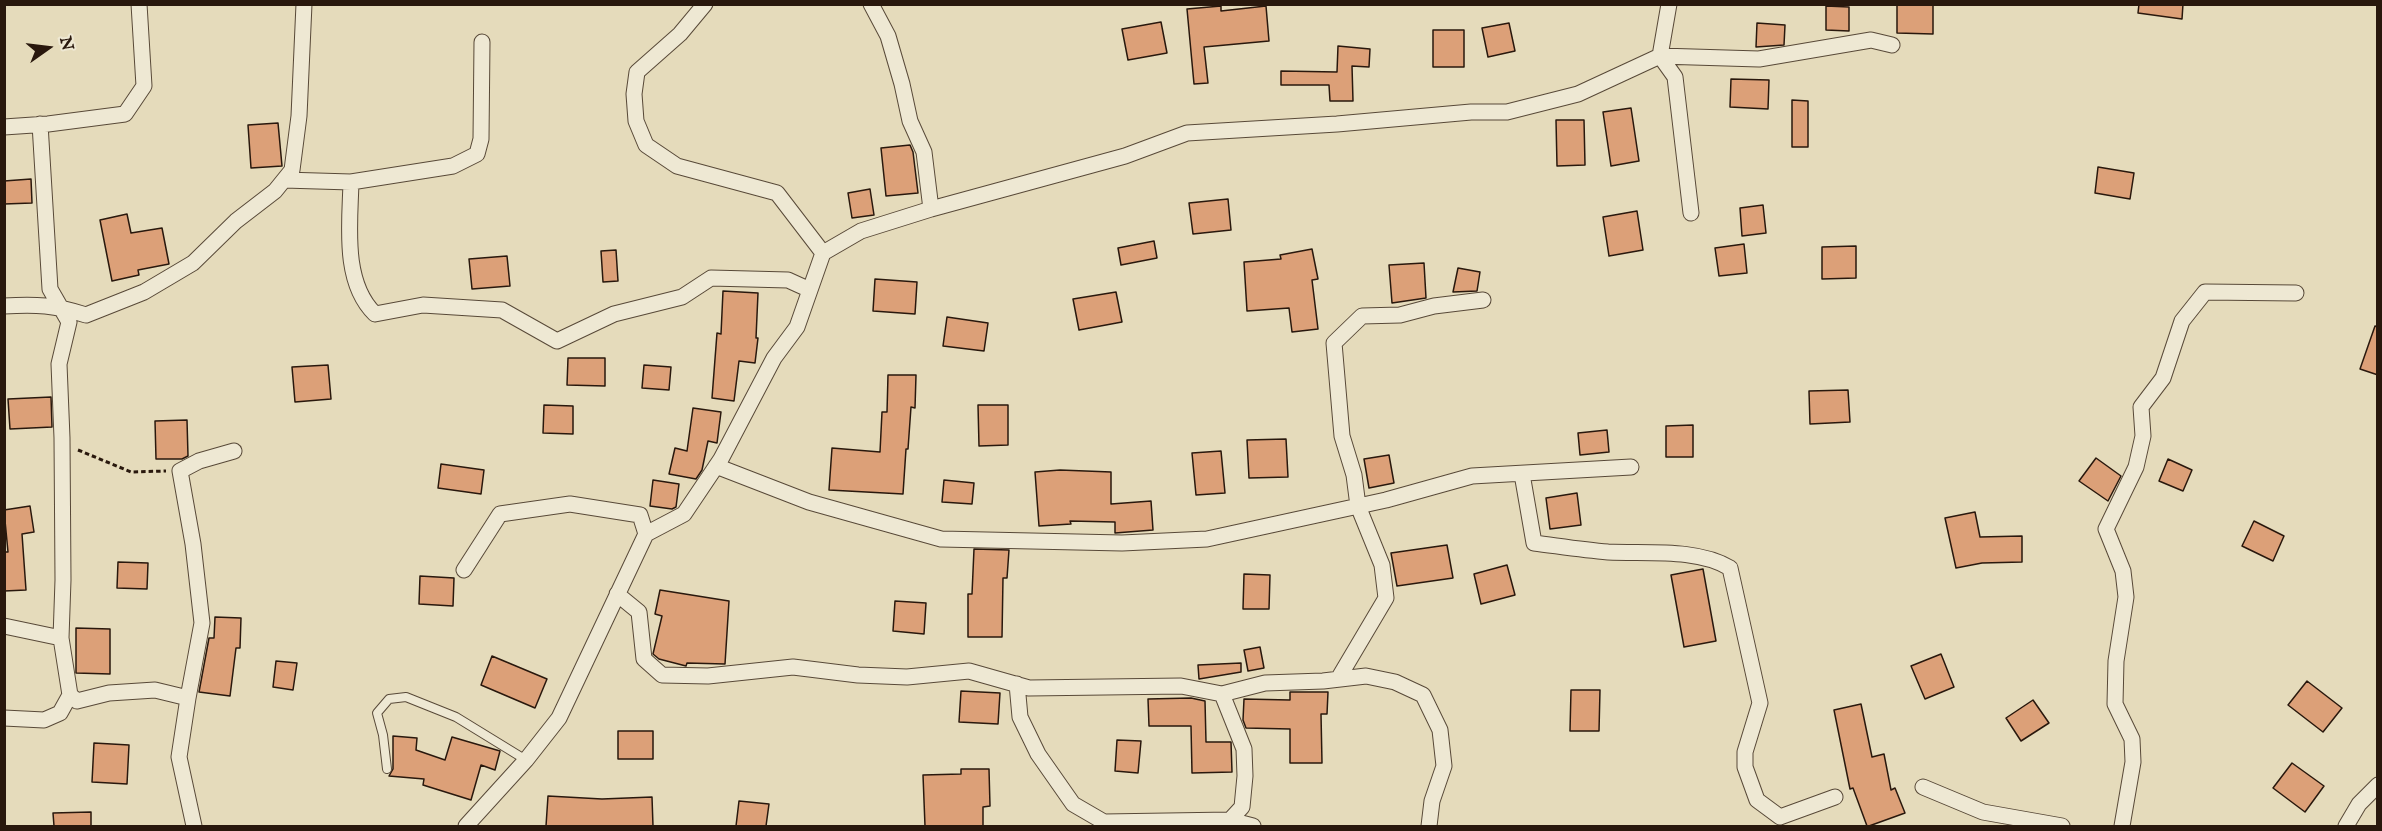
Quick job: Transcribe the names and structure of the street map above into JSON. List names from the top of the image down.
{
  "north": "right"
}
